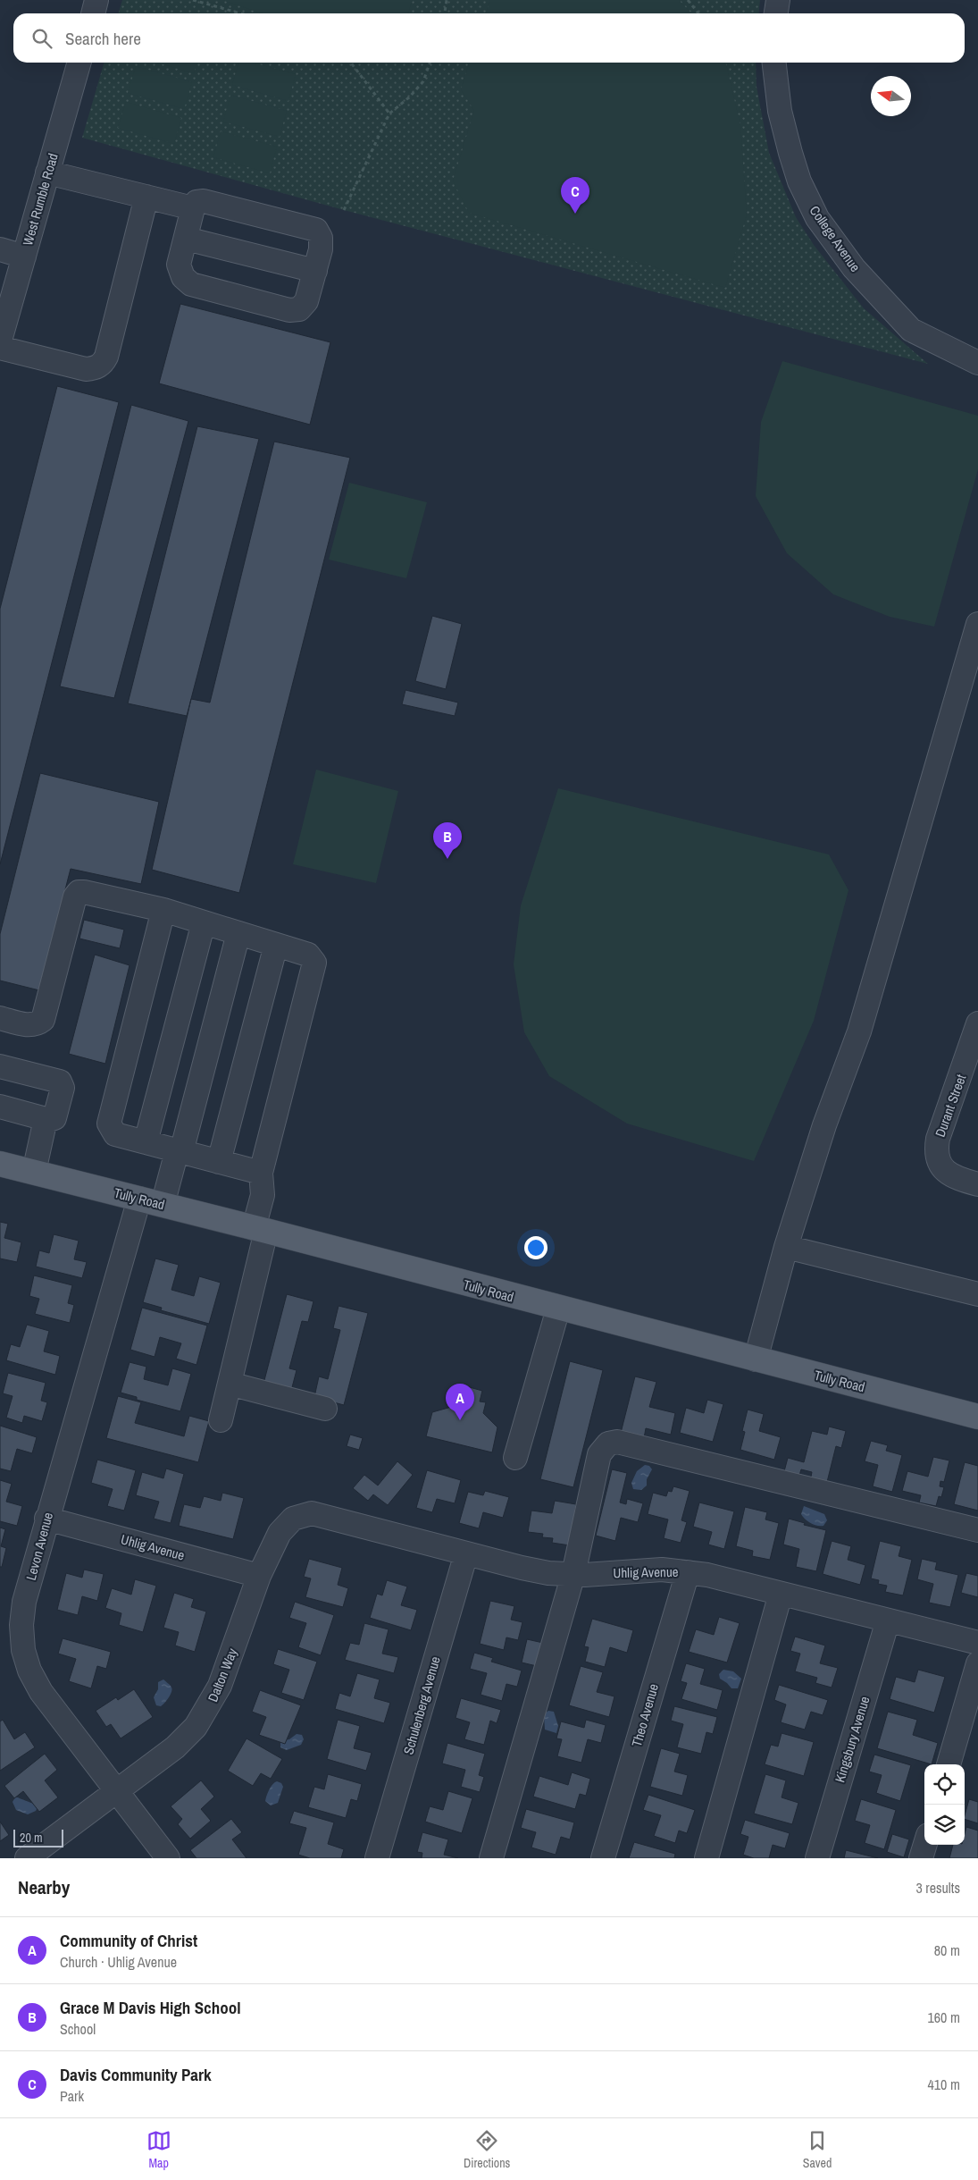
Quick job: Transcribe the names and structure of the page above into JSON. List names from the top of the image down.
{
  "streets": {
    "main road": ["Tully Road"],
    "street": [
      "West Rumble Road",
      "College Avenue",
      "Durant Street",
      "Levon Avenue",
      "Uhlig Avenue",
      "Dalton Way",
      "Schulenberg Avenue",
      "Theo Avenue",
      "Kingsbury Avenue"
    ]
  },
  "crossings": [
    ["Tully Road", "Levon Avenue"],
    ["Levon Avenue", "Uhlig Avenue"],
    ["Levon Avenue", "Dalton Way"],
    ["Uhlig Avenue", "Dalton Way"],
    ["Uhlig Avenue", "Schulenberg Avenue"],
    ["Uhlig Avenue", "Theo Avenue"],
    ["Uhlig Avenue", "Kingsbury Avenue"]
  ],
  "scale_bar": "20 m",
  "north": "left",
  "page": {
    "search": "Search here",
    "pins": ["C", "B", "A"],
    "scale": "20 m",
    "heading": ["Nearby", "3 results"],
    "list": [
      {
        "mark": "A",
        "name": "Community of Christ",
        "note": "Church · Uhlig Avenue",
        "value": "80 m"
      },
      {
        "mark": "B",
        "name": "Grace M Davis High School",
        "note": "School",
        "value": "160 m"
      },
      {
        "mark": "C",
        "name": "Davis Community Park",
        "note": "Park",
        "value": "410 m"
      }
    ],
    "nav": ["Map", "Directions", "Saved"]
  }
}
